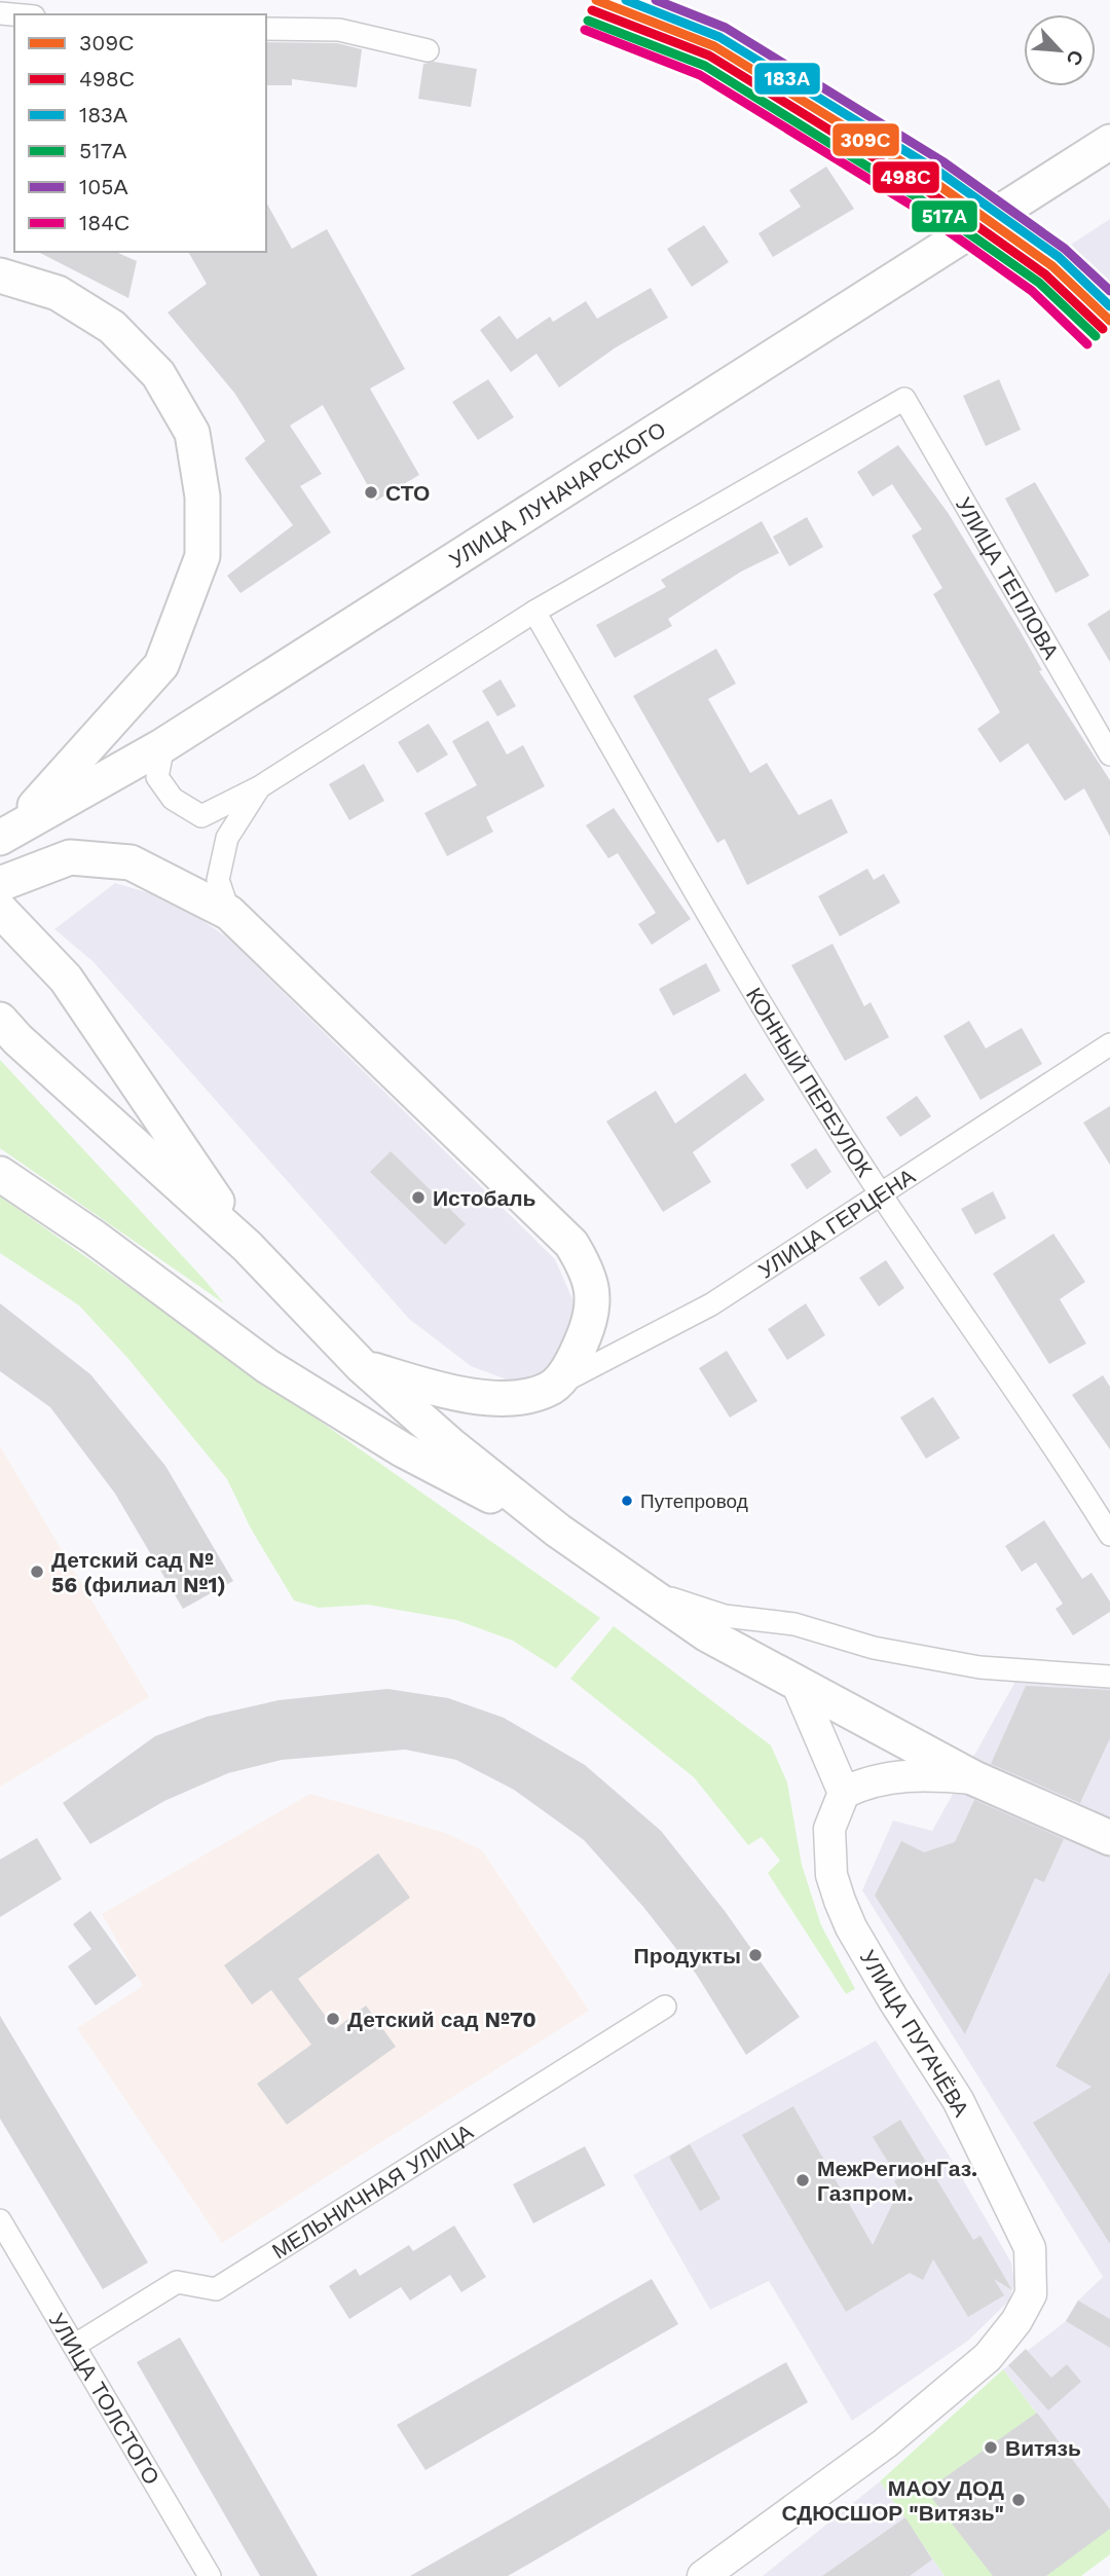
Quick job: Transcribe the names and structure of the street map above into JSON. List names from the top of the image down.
{
  "streets": {
    "main road": ["УЛИЦА ЛУНАЧАРСКОГО", "УЛИЦА ПУГАЧЁВА"],
    "street": [
      "УЛИЦА ТЕПЛОВА",
      "КОННЫЙ ПЕРЕУЛОК",
      "УЛИЦА ГЕРЦЕНА",
      "МЕЛЬНИЧНАЯ УЛИЦА",
      "УЛИЦА ТОЛСТОГО"
    ]
  },
  "crossings": [
    ["УЛИЦА ТЕПЛОВА", "КОННЫЙ ПЕРЕУЛОК"],
    ["КОННЫЙ ПЕРЕУЛОК", "УЛИЦА ГЕРЦЕНА"],
    ["МЕЛЬНИЧНАЯ УЛИЦА", "УЛИЦА ТОЛСТОГО"]
  ],
  "places": [
    "СТО",
    "Истобаль",
    "Путепровод",
    "Детский сад № 56 (филиал №1)",
    "Продукты",
    "Детский сад №70",
    "МежРегионГаз. Газпром.",
    "Витязь",
    "МАОУ ДОД СДЮСШОР \"Витязь\""
  ],
  "lines": [
    "transit line 309С",
    "transit line 183А",
    "transit line 105А",
    "transit line 498С",
    "transit line 517А",
    "transit line 184С"
  ],
  "legend": [
    "309С",
    "498С",
    "183А",
    "517А",
    "105А",
    "184С"
  ],
  "north": "bottom right"
}
